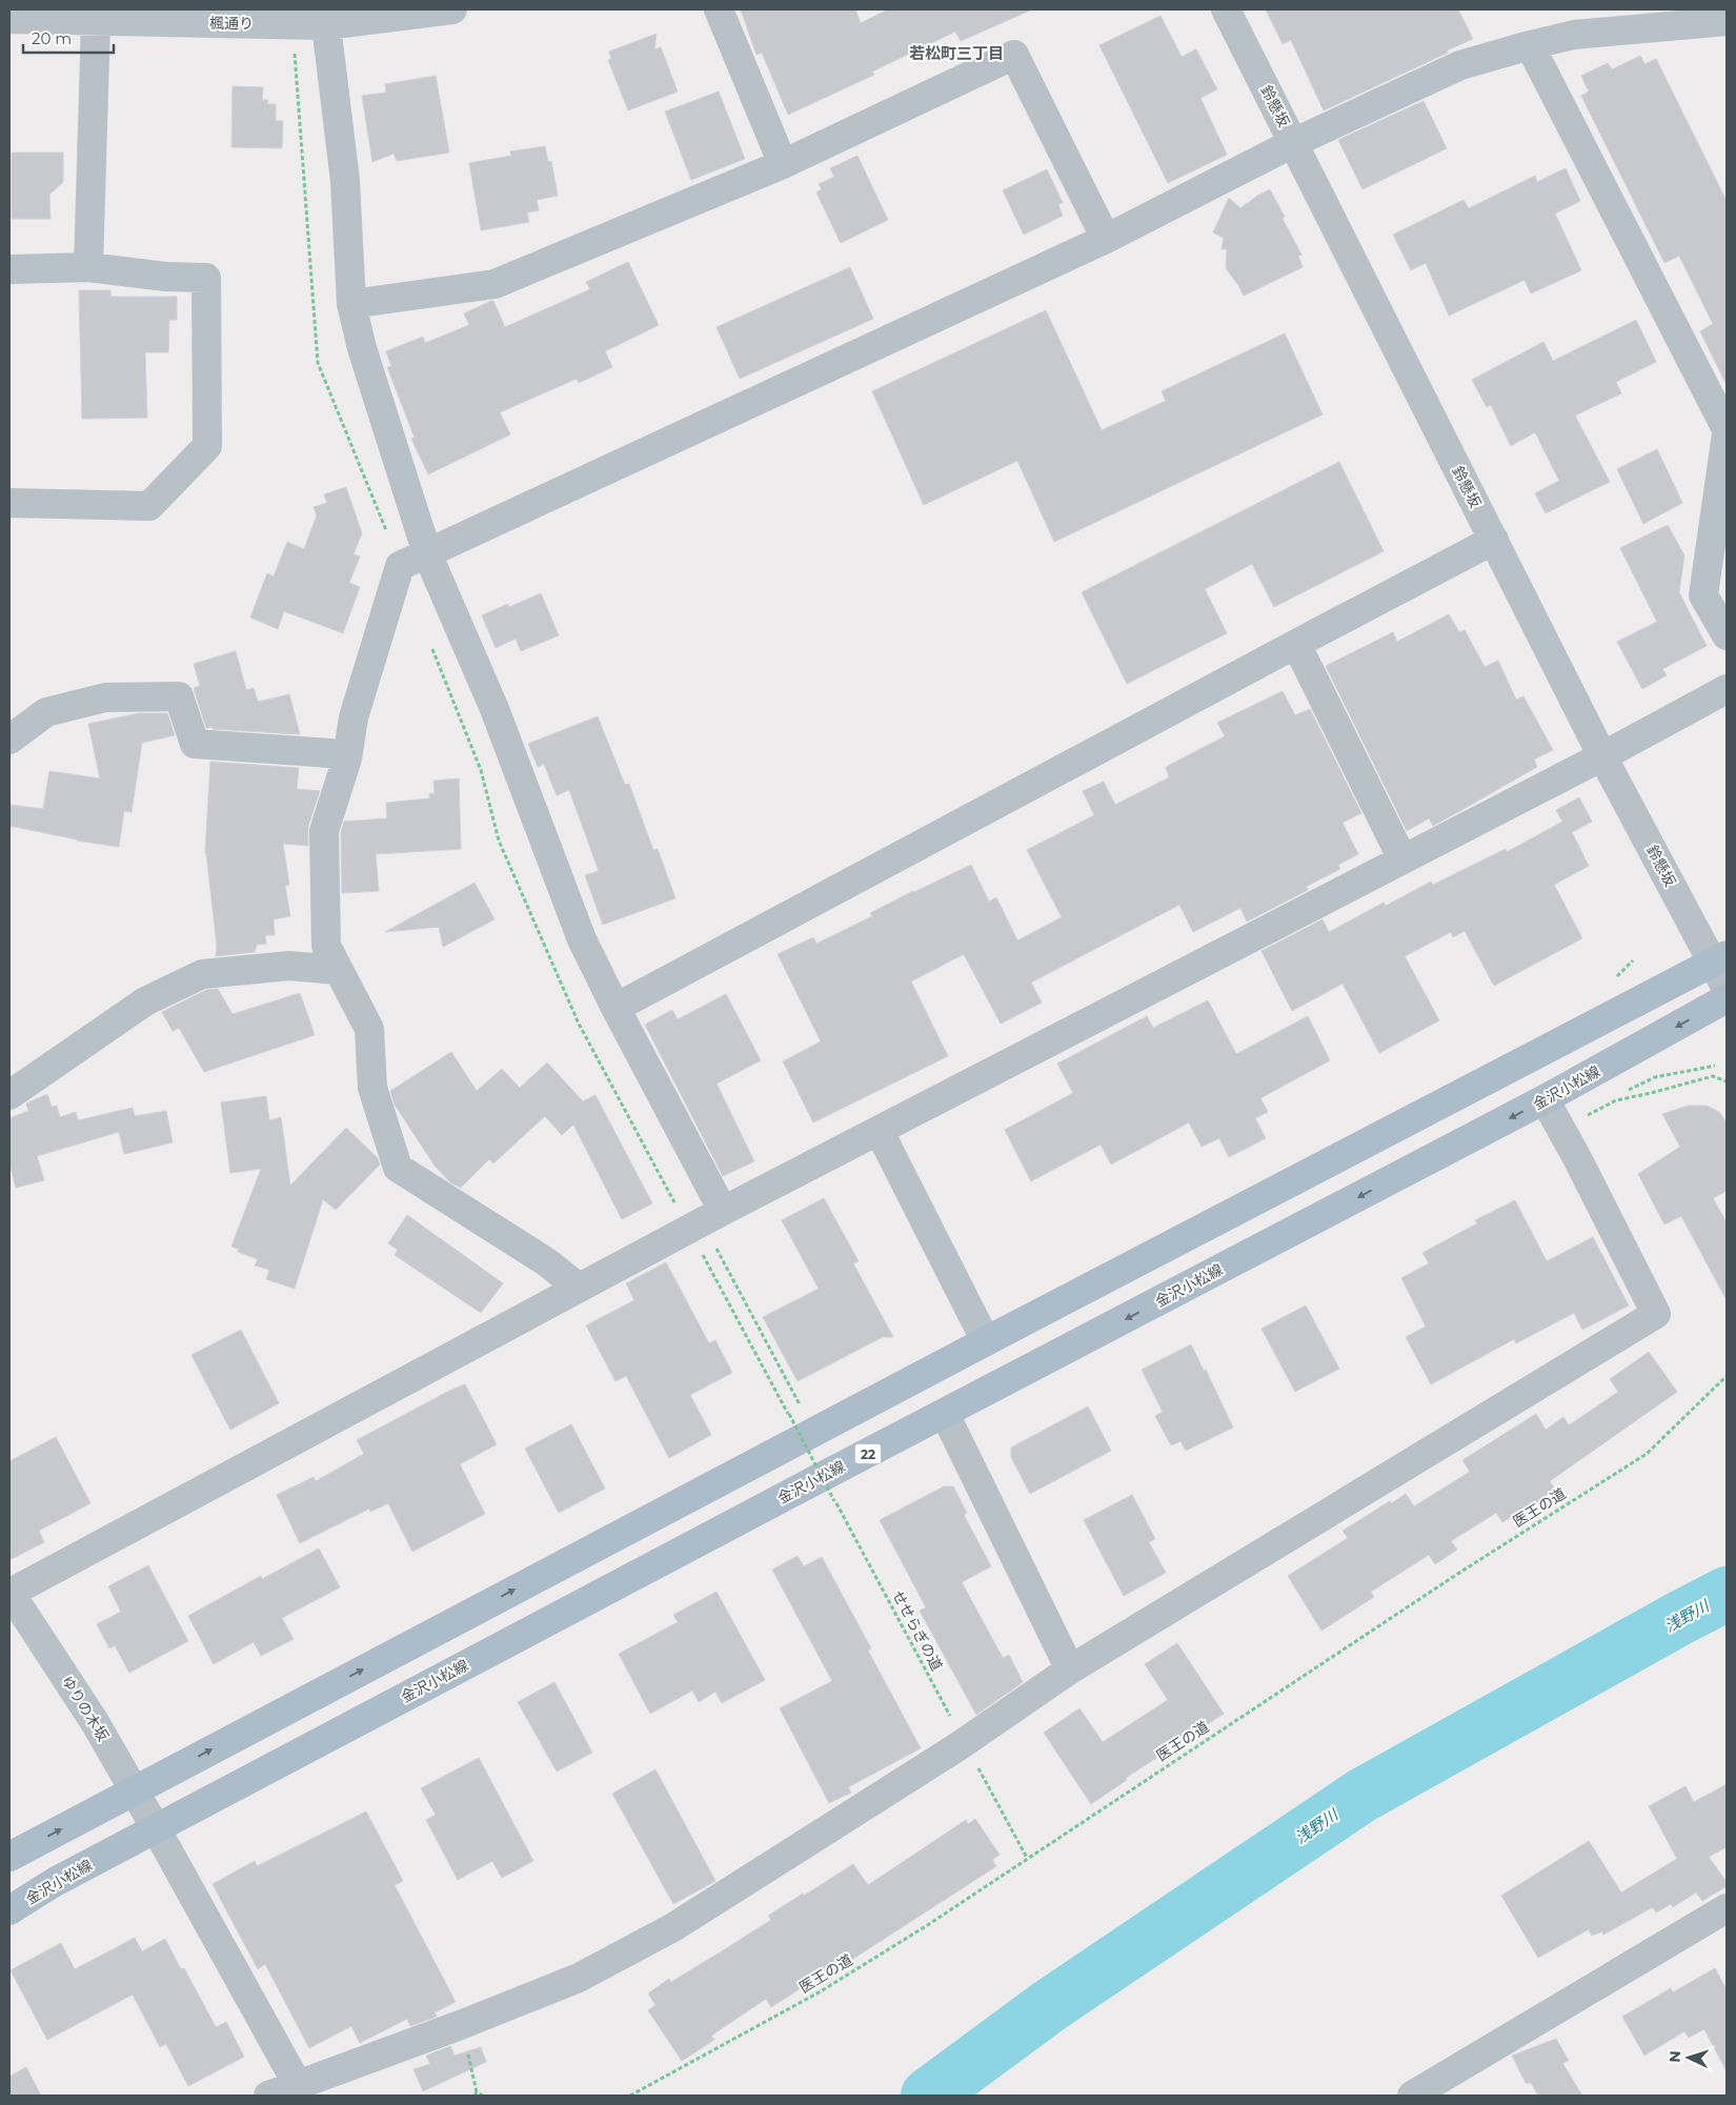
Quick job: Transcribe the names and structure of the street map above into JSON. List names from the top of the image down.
{
  "streets": {
    "main road": ["金沢小松線", "22"],
    "street": ["楓通り", "鈴懸坂", "ゆりの木坂"],
    "path": ["医王の道", "せせらぎの道"]
  },
  "crossings": [
    ["金沢小松線", "ゆりの木坂"],
    ["医王の道", "せせらぎの道"]
  ],
  "districts": ["若松町三丁目"],
  "water": ["浅野川"],
  "scale_bar": "20 m",
  "north": "left"
}
